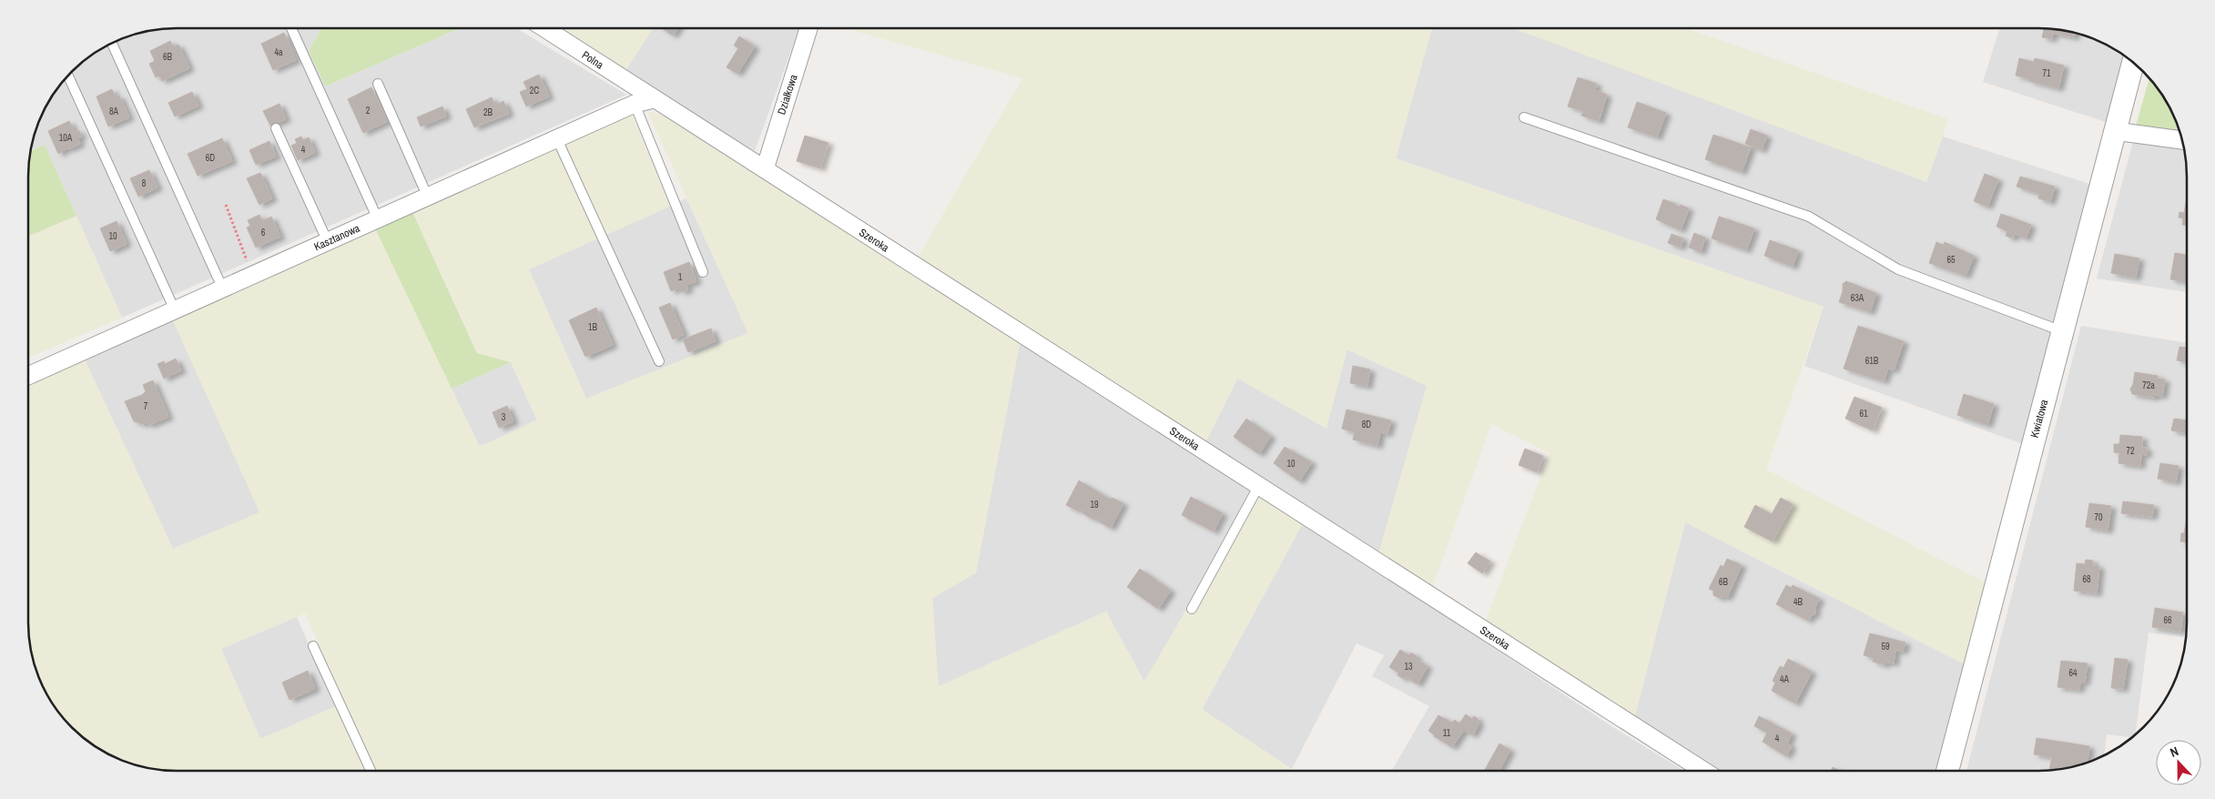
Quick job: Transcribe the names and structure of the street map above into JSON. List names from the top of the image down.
{
  "streets": {
    "street": [
      "Polna",
      "Działkowa",
      "Kasztanowa",
      "Szeroka",
      "Kwiatowa"
    ]
  },
  "crossings": [
    ["Polna", "Kasztanowa"],
    ["Polna", "Szeroka"],
    ["Działkowa", "Szeroka"],
    ["Kasztanowa", "Szeroka"]
  ],
  "house_numbers": [
    "4a",
    "6B",
    "71",
    "2C",
    "2",
    "8A",
    "2B",
    "10A",
    "4",
    "6D",
    "8",
    "6",
    "10",
    "65",
    "1",
    "63A",
    "1B",
    "61B",
    "72a",
    "7",
    "61",
    "3",
    "8D",
    "72",
    "10",
    "19",
    "70",
    "68",
    "6B",
    "4B",
    "66",
    "59",
    "13",
    "64",
    "4A",
    "11",
    "4"
  ],
  "north": "top"
}
